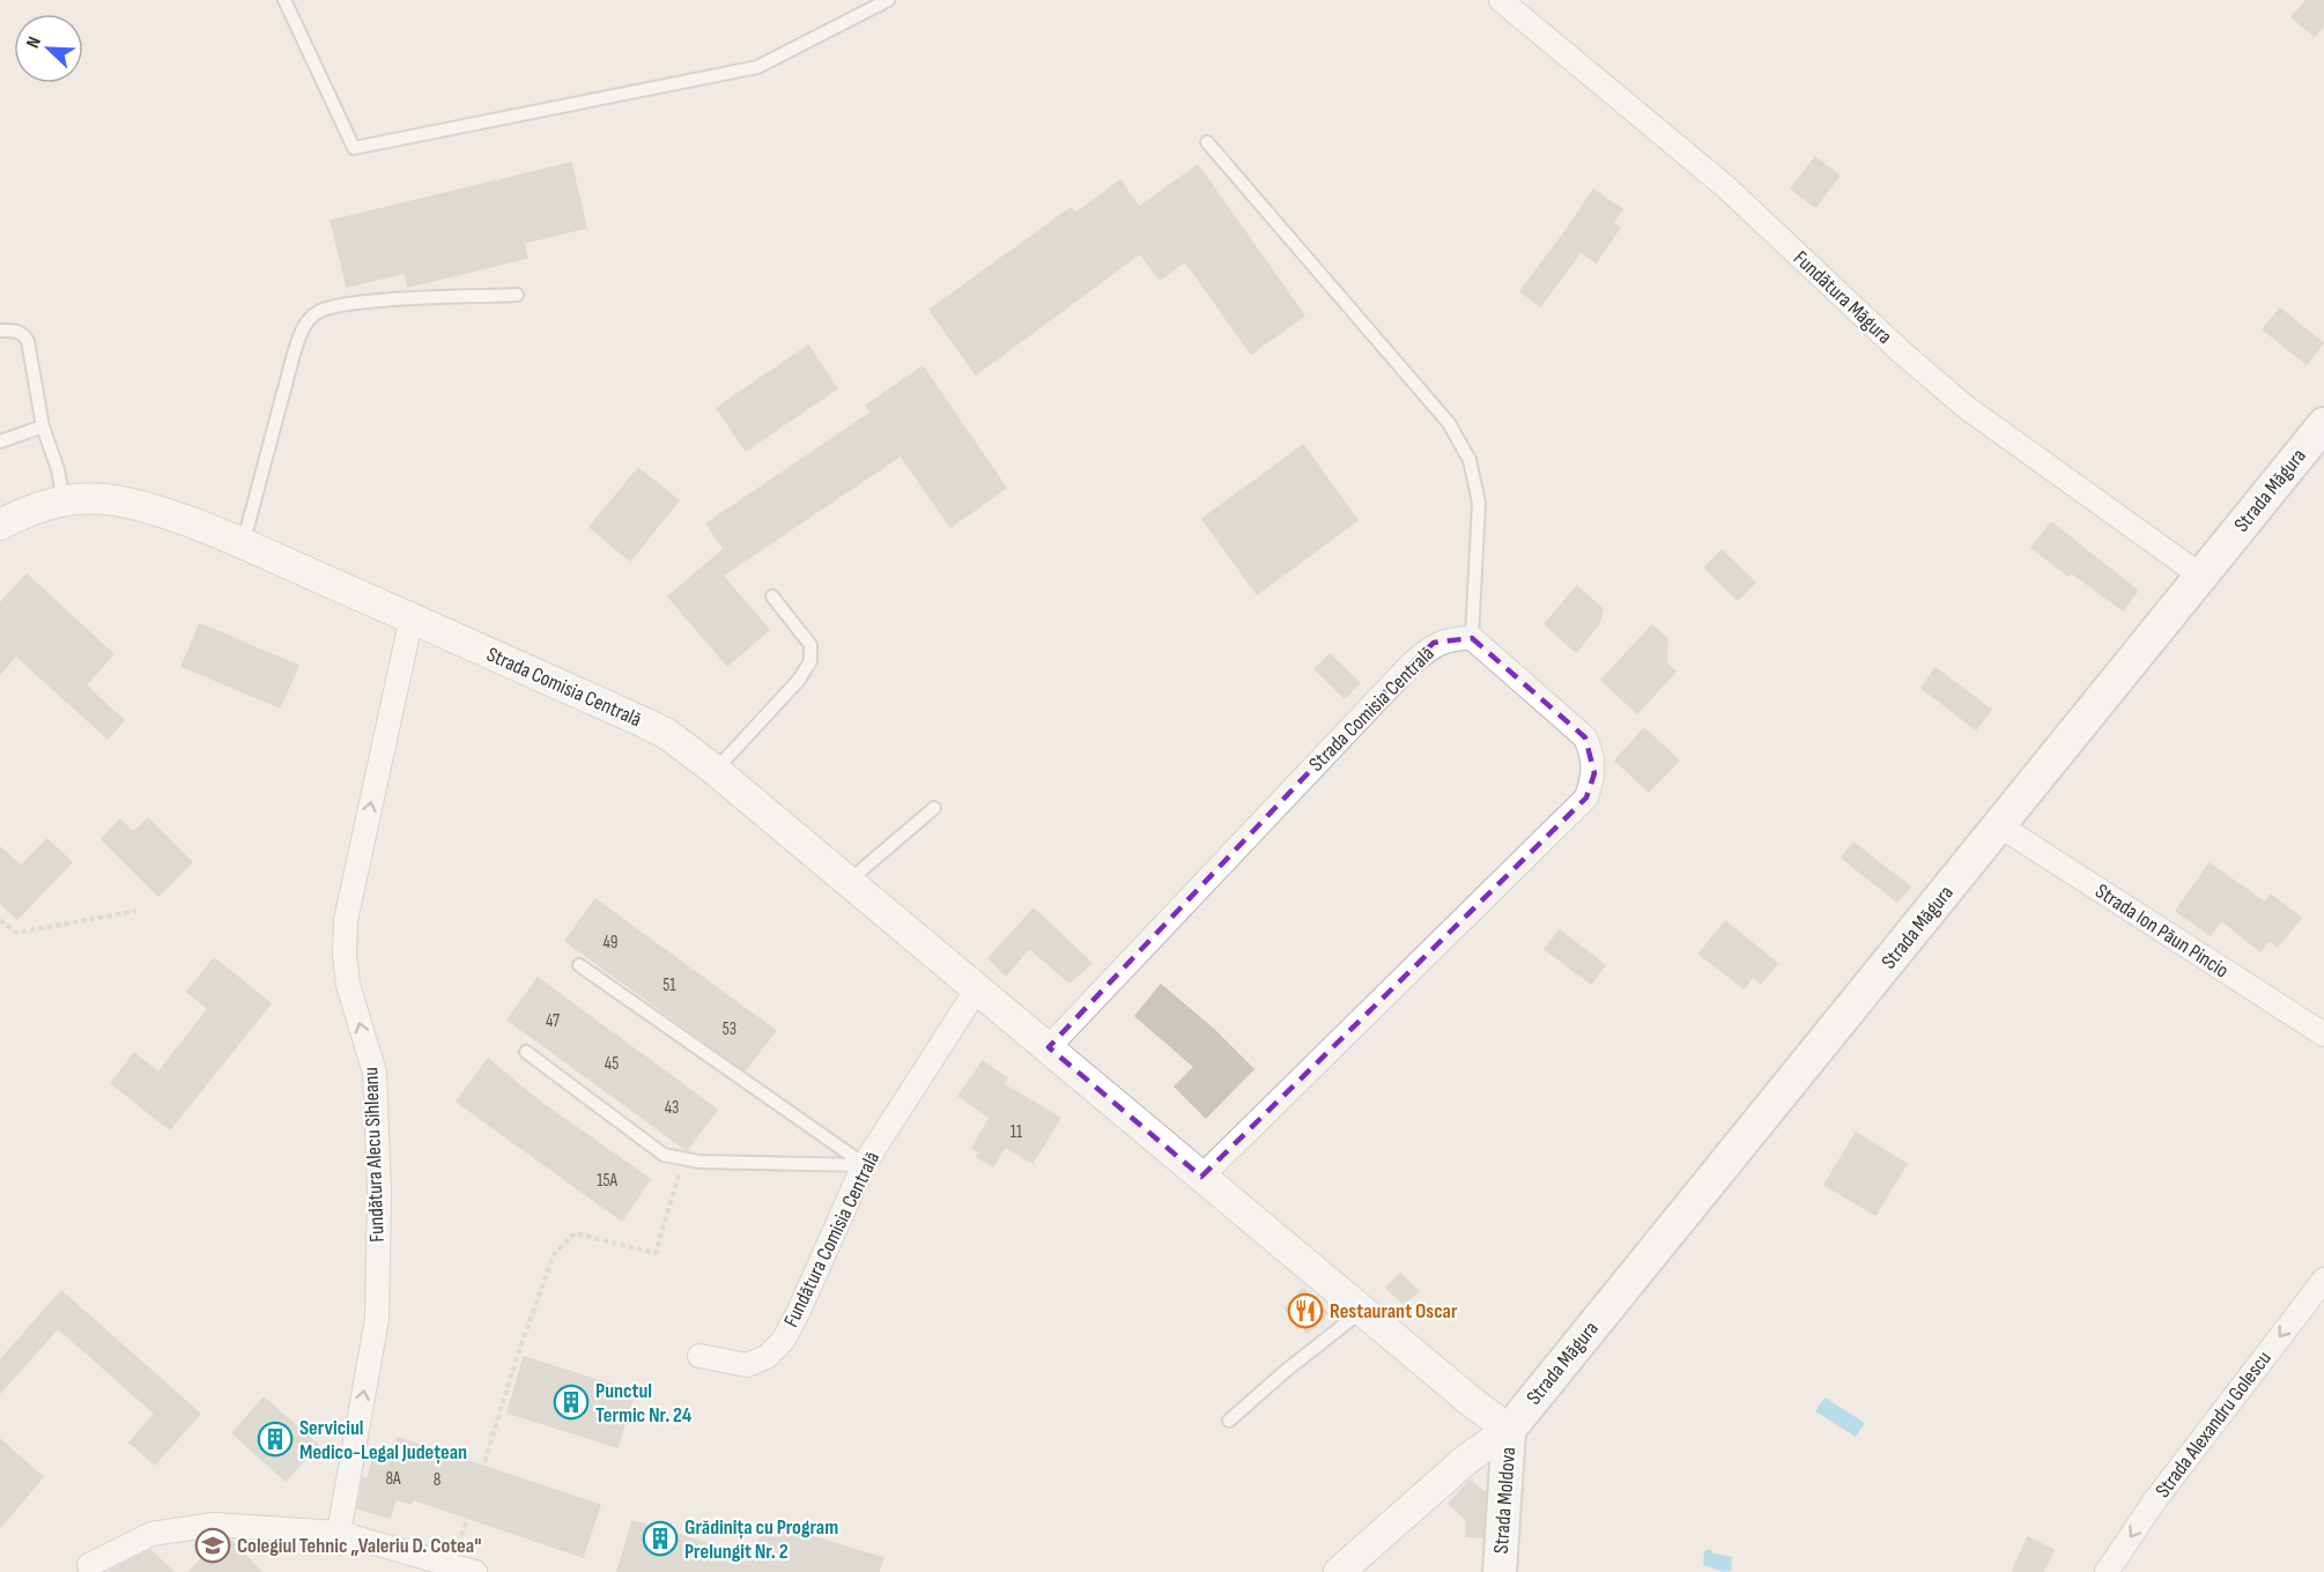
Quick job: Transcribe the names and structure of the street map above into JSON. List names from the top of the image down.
{
  "streets": {
    "main road": ["Strada Măgura", "Strada Moldova"],
    "street": [
      "Fundătura Măgura",
      "Strada Comisia Centrală",
      "Strada Ion Păun Pincio",
      "Fundătura Alecu Sihleanu",
      "Fundătura Comisia Centrală",
      "Strada Alexandru Golescu"
    ]
  },
  "crossings": [
    ["Fundătura Măgura", "Strada Măgura"],
    ["Strada Măgura", "Strada Comisia Centrală"],
    ["Strada Măgura", "Strada Ion Păun Pincio"],
    ["Strada Măgura", "Strada Moldova"],
    ["Strada Comisia Centrală", "Fundătura Alecu Sihleanu"],
    ["Strada Comisia Centrală", "Fundătura Comisia Centrală"],
    ["Strada Comisia Centrală", "Strada Moldova"]
  ],
  "one_way": ["Fundătura Alecu Sihleanu", "Strada Alexandru Golescu"],
  "places": {
    "restaurant": ["Restaurant Oscar"],
    "building": ["Punctul Termic Nr. 24", "Serviciul Medico-Legal Județean", "Grădinița cu Program Prelungit Nr. 2"],
    "school or university": ["Colegiul Tehnic „Valeriu D. Cotea\""]
  },
  "house_numbers": [
    "49",
    "51",
    "47",
    "53",
    "45",
    "43",
    "11",
    "15A",
    "8A",
    "8"
  ],
  "north": "top left"
}
